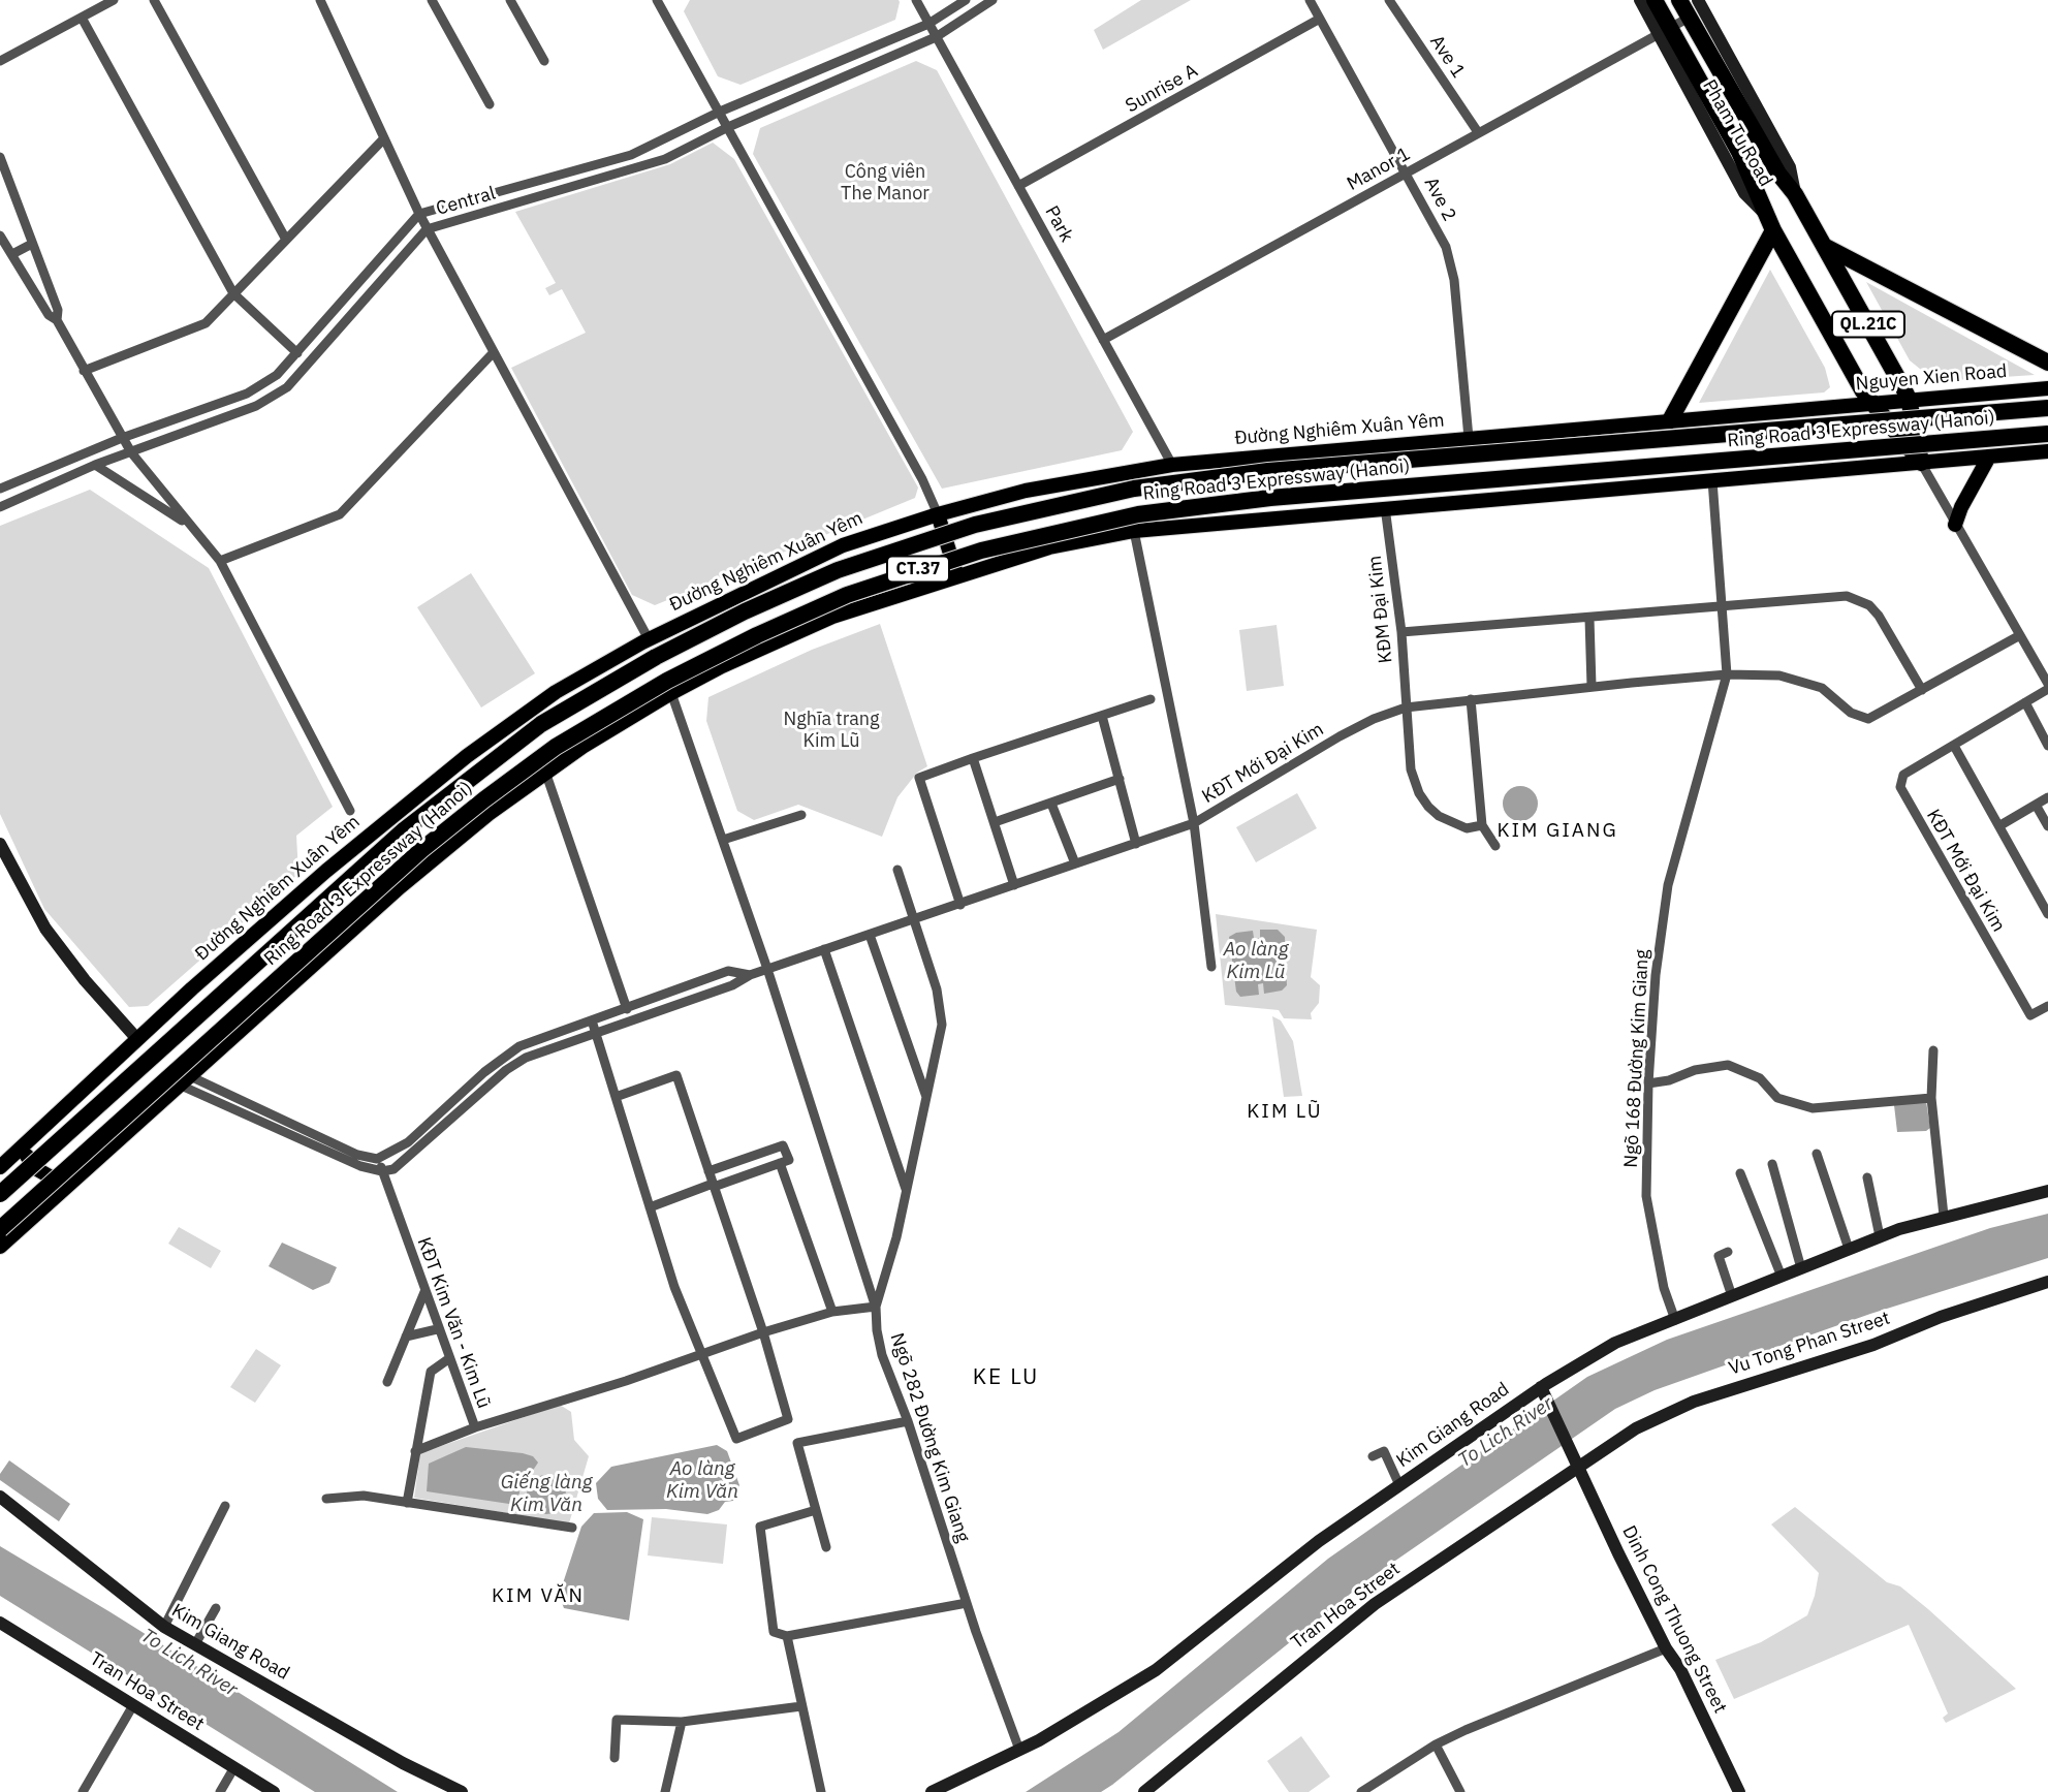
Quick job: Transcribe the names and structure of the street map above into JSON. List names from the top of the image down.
{
  "streets": {
    "highway": [
      "Pham Tu Road",
      "QL.21C",
      "Ring Road 3 Expressway (Hanoi)",
      "CT.37"
    ],
    "main road": [
      "Nguyen Xien Road",
      "Đường Nghiêm Xuân Yêm",
      "Vu Tong Phan Street",
      "Kim Giang Road",
      "Tran Hoa Street",
      "Dinh Cong Thuong Street"
    ],
    "street": [
      "Ave 1",
      "Sunrise A",
      "Manor 1",
      "Ave 2",
      "Central",
      "Park",
      "KĐM Đại Kim",
      "KĐT Mới Đại Kim",
      "Ngõ 168 Đường Kim Giang",
      "KĐT Kim Văn - Kim Lũ",
      "Ngõ 282 Đường Kim Giang"
    ]
  },
  "crossings": [
    ["Ave 1", "Manor 1"],
    ["Sunrise A", "Ave 2"],
    ["Sunrise A", "Park"],
    ["Pham Tu Road", "Manor 1"],
    ["Pham Tu Road", "QL.21C"],
    ["Pham Tu Road", "Nguyen Xien Road"],
    ["Manor 1", "Ave 2"],
    ["Manor 1", "Park"],
    ["Manor 1", "QL.21C"],
    ["Ave 2", "Đường Nghiêm Xuân Yêm"],
    ["Central", "Park"],
    ["Park", "Đường Nghiêm Xuân Yêm"],
    ["QL.21C", "Nguyen Xien Road"],
    ["Nguyen Xien Road", "Đường Nghiêm Xuân Yêm"],
    ["KĐM Đại Kim", "KĐT Mới Đại Kim"],
    ["KĐT Mới Đại Kim", "Ngõ 168 Đường Kim Giang"],
    ["KĐT Mới Đại Kim", "Ngõ 282 Đường Kim Giang"],
    ["Ngõ 168 Đường Kim Giang", "Kim Giang Road"],
    ["KĐT Kim Văn - Kim Lũ", "Ngõ 282 Đường Kim Giang"],
    ["Vu Tong Phan Street", "Tran Hoa Street"],
    ["Vu Tong Phan Street", "Dinh Cong Thuong Street"],
    ["Kim Giang Road", "Ngõ 282 Đường Kim Giang"],
    ["Kim Giang Road", "Dinh Cong Thuong Street"],
    ["Tran Hoa Street", "Dinh Cong Thuong Street"]
  ],
  "districts": [
    "KIM GIANG",
    "KIM LŨ",
    "KE LU",
    "KIM VĂN"
  ],
  "water": [
    "Ao làng Kim Lũ",
    "To Lich River",
    "Ao làng Kim Văn",
    "Giếng làng Kim Văn"
  ],
  "parks": ["Công viên The Manor", "Nghĩa trang Kim Lũ"]
}
